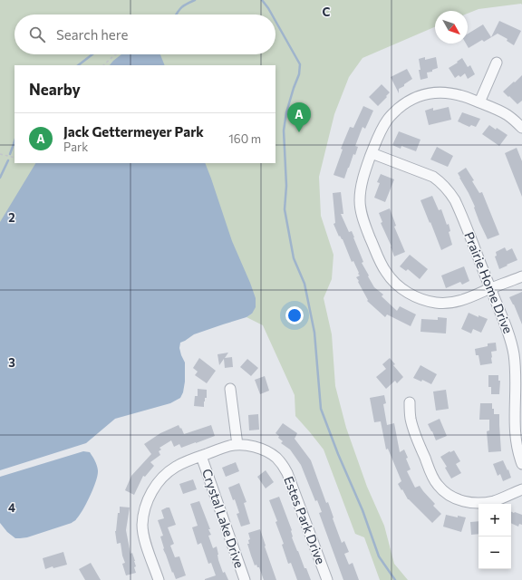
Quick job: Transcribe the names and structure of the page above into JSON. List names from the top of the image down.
{
  "streets": {
    "street": ["Prairie Home Drive", "Crystal Lake Drive", "Estes Park Drive"]
  },
  "crossings": [
    ["Crystal Lake Drive", "Estes Park Drive"]
  ],
  "north": "bottom right",
  "page": {
    "search": "Search here",
    "heading": "Nearby",
    "pins": "A",
    "list": [
      {
        "mark": "A",
        "name": "Jack Gettermeyer Park",
        "note": "Park",
        "value": "160 m"
      }
    ],
    "map_buttons": ["+", "−"]
  },
  "grid": {
    "columns": ["C"],
    "rows": ["2", "3", "4"]
  }
}
